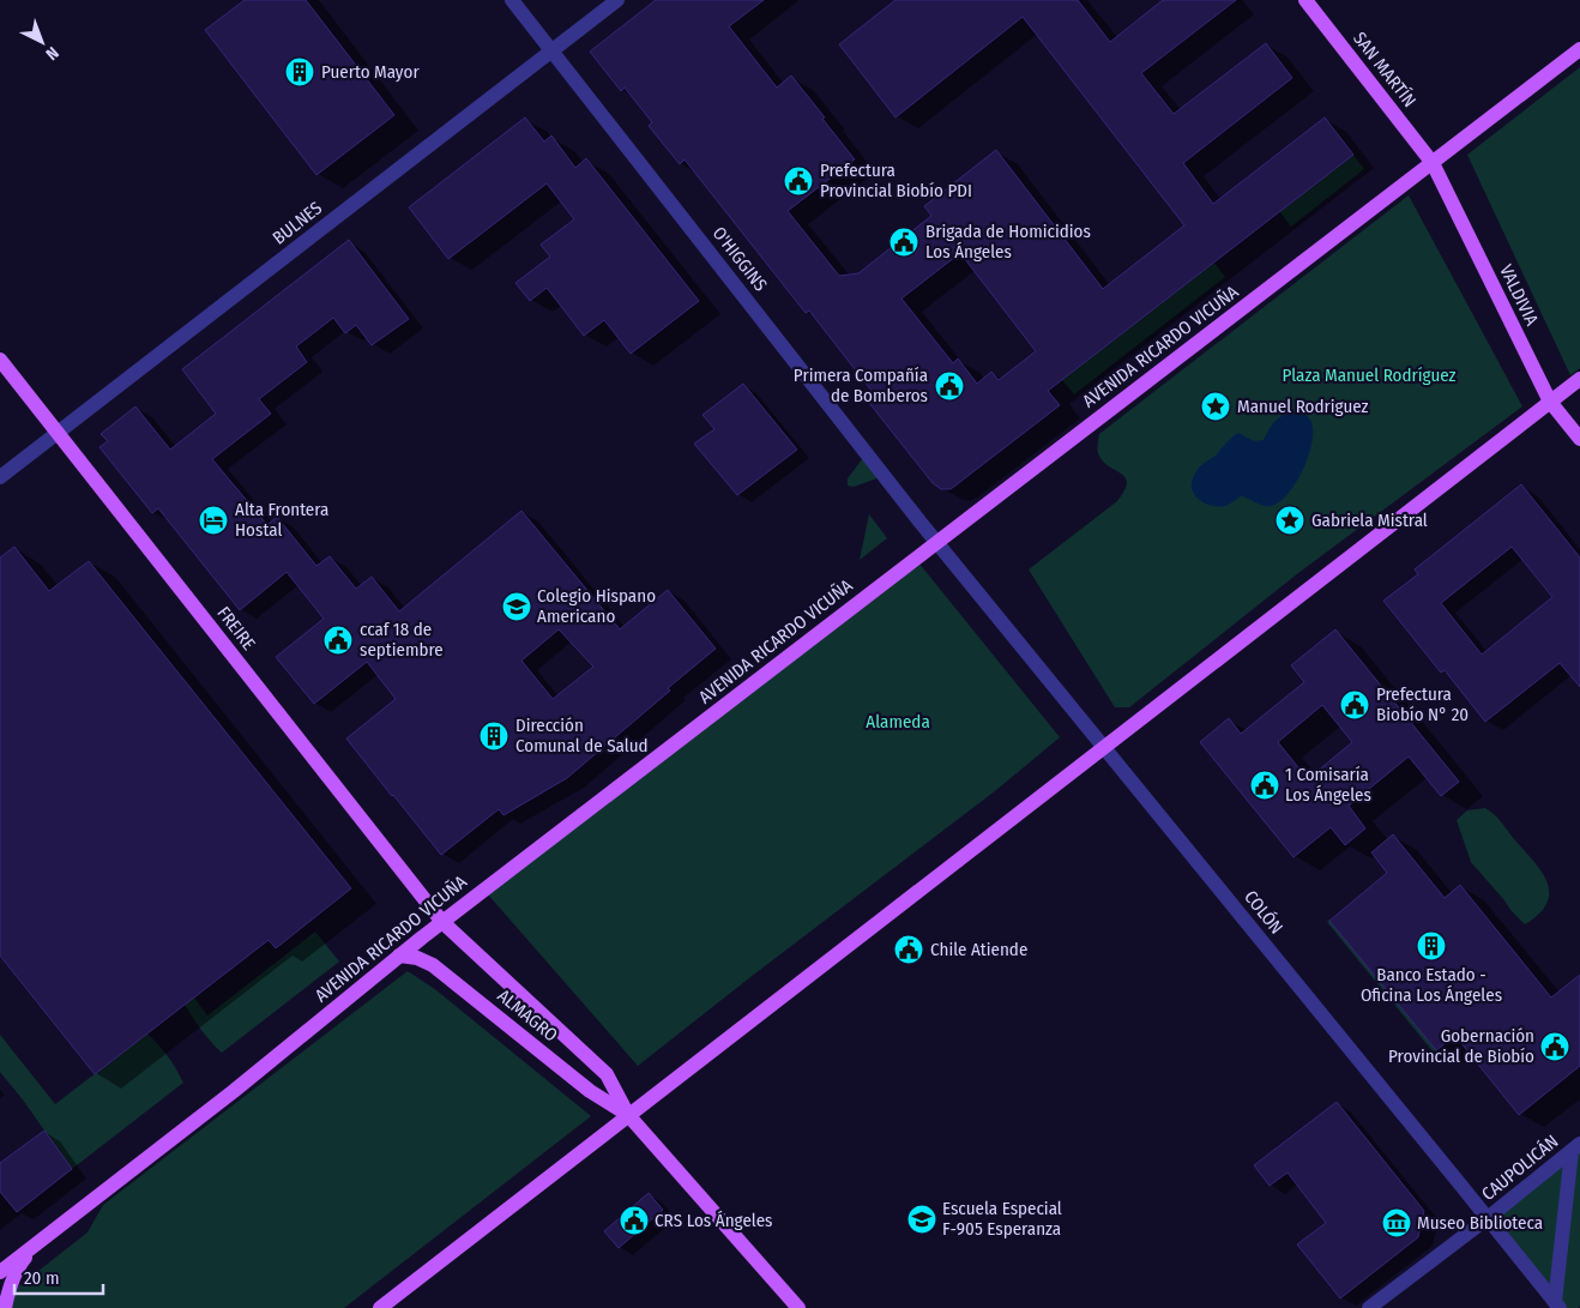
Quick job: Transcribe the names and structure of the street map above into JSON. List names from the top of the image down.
{
  "streets": {
    "main road": [
      "SAN MARTÍN",
      "VALDIVIA",
      "AVENIDA RICARDO VICUÑA",
      "FREIRE",
      "ALMAGRO"
    ],
    "street": [
      "BULNES",
      "O'HIGGINS",
      "COLÓN",
      "CAUPOLICÁN"
    ]
  },
  "crossings": [
    ["SAN MARTÍN", "VALDIVIA"],
    ["SAN MARTÍN", "AVENIDA RICARDO VICUÑA"],
    ["BULNES", "O'HIGGINS"],
    ["BULNES", "FREIRE"],
    ["O'HIGGINS", "AVENIDA RICARDO VICUÑA"],
    ["O'HIGGINS", "COLÓN"],
    ["VALDIVIA", "AVENIDA RICARDO VICUÑA"],
    ["AVENIDA RICARDO VICUÑA", "FREIRE"],
    ["AVENIDA RICARDO VICUÑA", "COLÓN"],
    ["AVENIDA RICARDO VICUÑA", "ALMAGRO"],
    ["FREIRE", "ALMAGRO"],
    ["COLÓN", "CAUPOLICÁN"]
  ],
  "parks": ["Plaza Manuel Rodríguez", "Alameda"],
  "places": {
    "building": ["Puerto Mayor", "Dirección Comunal de Salud", "Banco Estado - Oficina Los Ángeles"],
    "public building": [
      "Prefectura Provincial Biobío PDI",
      "Brigada de Homicidios Los Ángeles",
      "Primera Compañía de Bomberos",
      "ccaf 18 de septiembre",
      "Prefectura Biobío N° 20",
      "1 Comisaría Los Ángeles",
      "Chile Atiende",
      "Gobernación Provincial de Biobío",
      "CRS Los Ángeles"
    ],
    "place": ["Manuel Rodriguez", "Gabriela Mistral"],
    "hotel": ["Alta Frontera Hostal"],
    "school or university": ["Colegio Hispano Americano", "Escuela Especial F-905 Esperanza"],
    "museum": ["Museo Biblioteca"]
  },
  "scale_bar": "20 m",
  "north": "bottom right"
}
